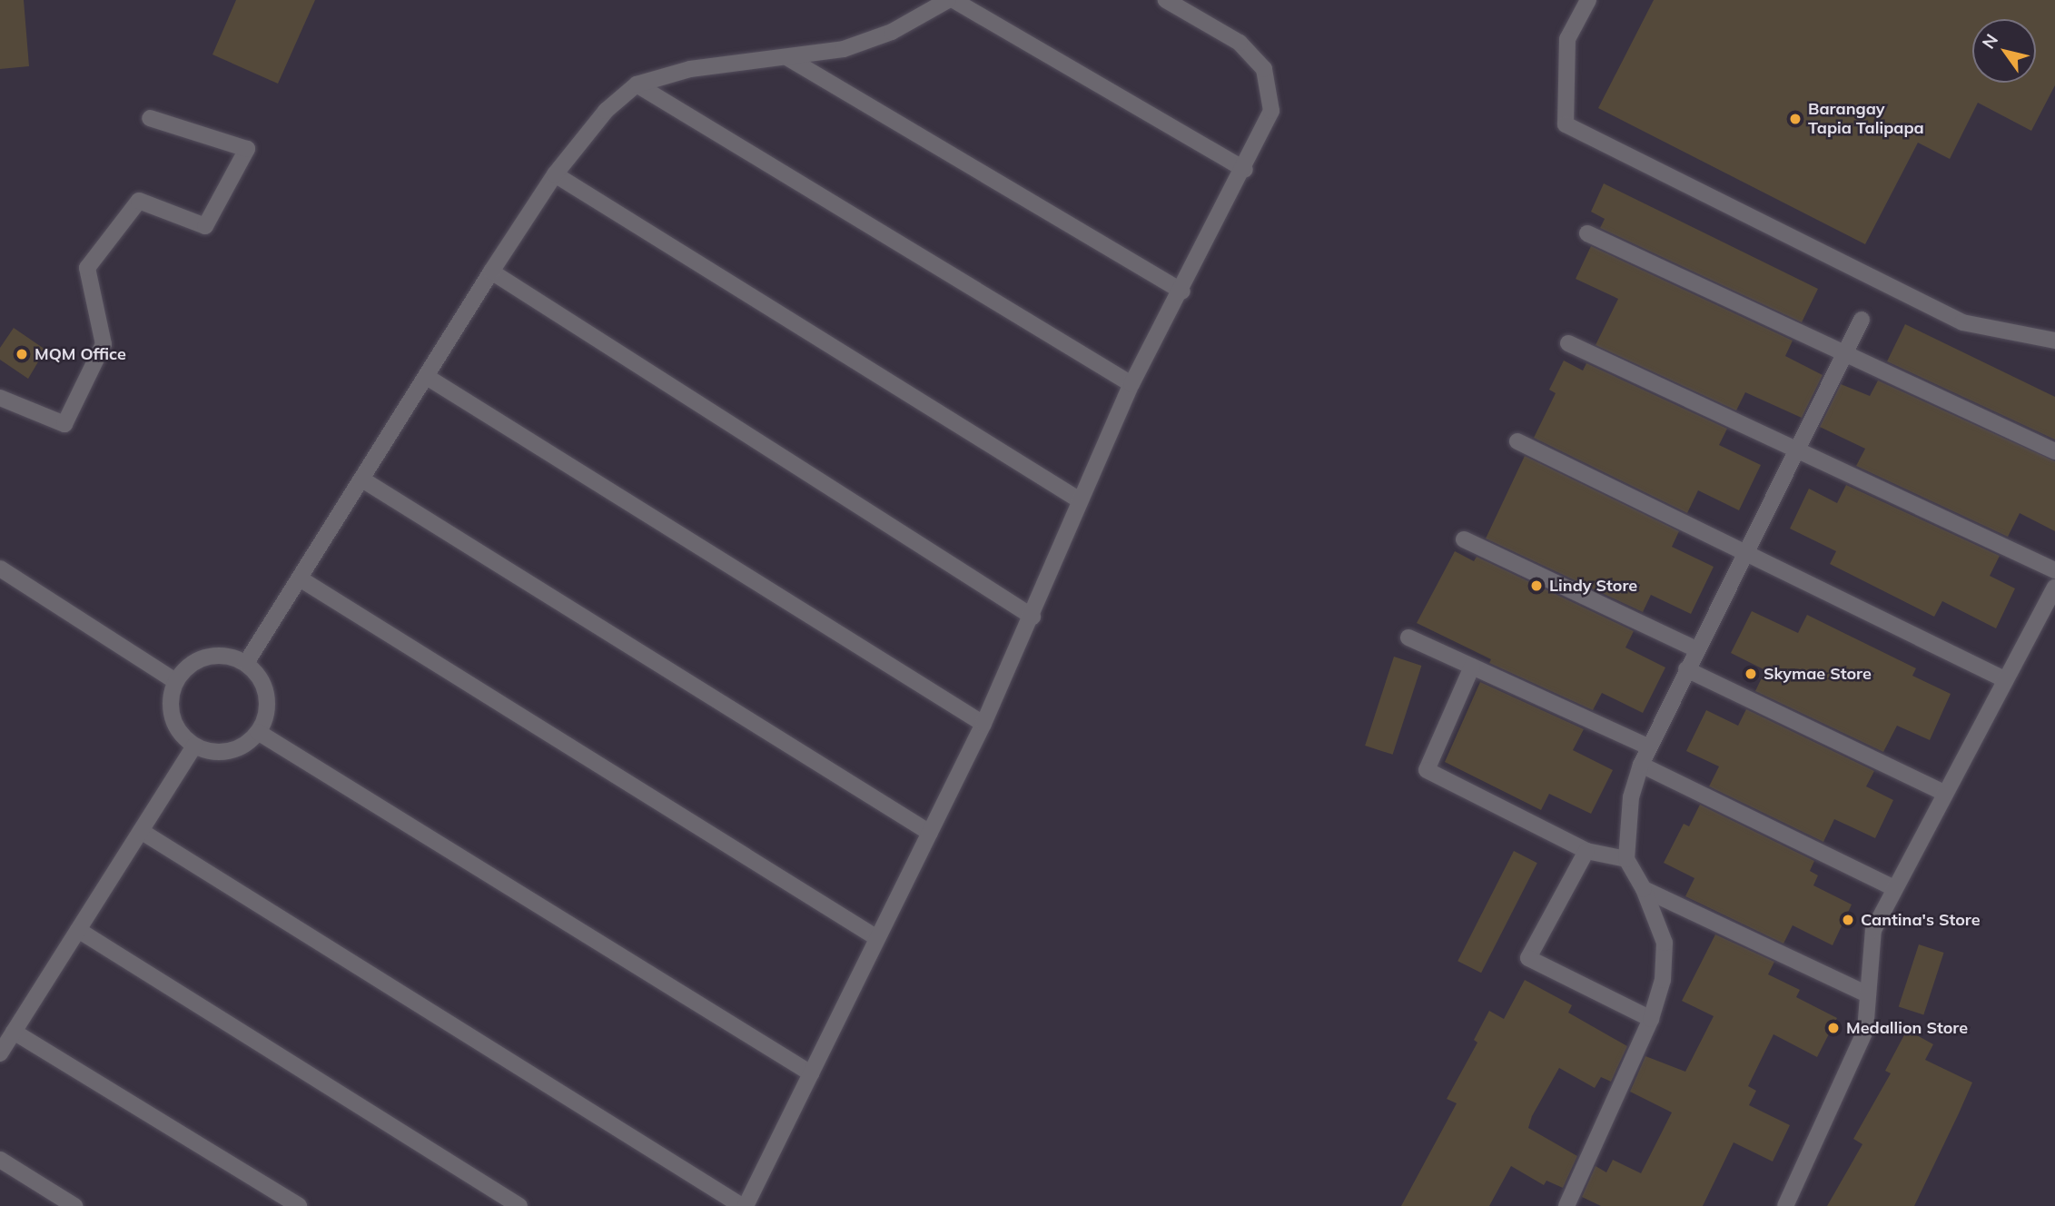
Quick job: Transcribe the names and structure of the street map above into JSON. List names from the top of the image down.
{
  "places": [
    "Barangay Tapia Talipapa",
    "MQM Office",
    "Lindy Store",
    "Skymae Store",
    "Cantina's Store",
    "Medallion Store"
  ],
  "north": "top left"
}
